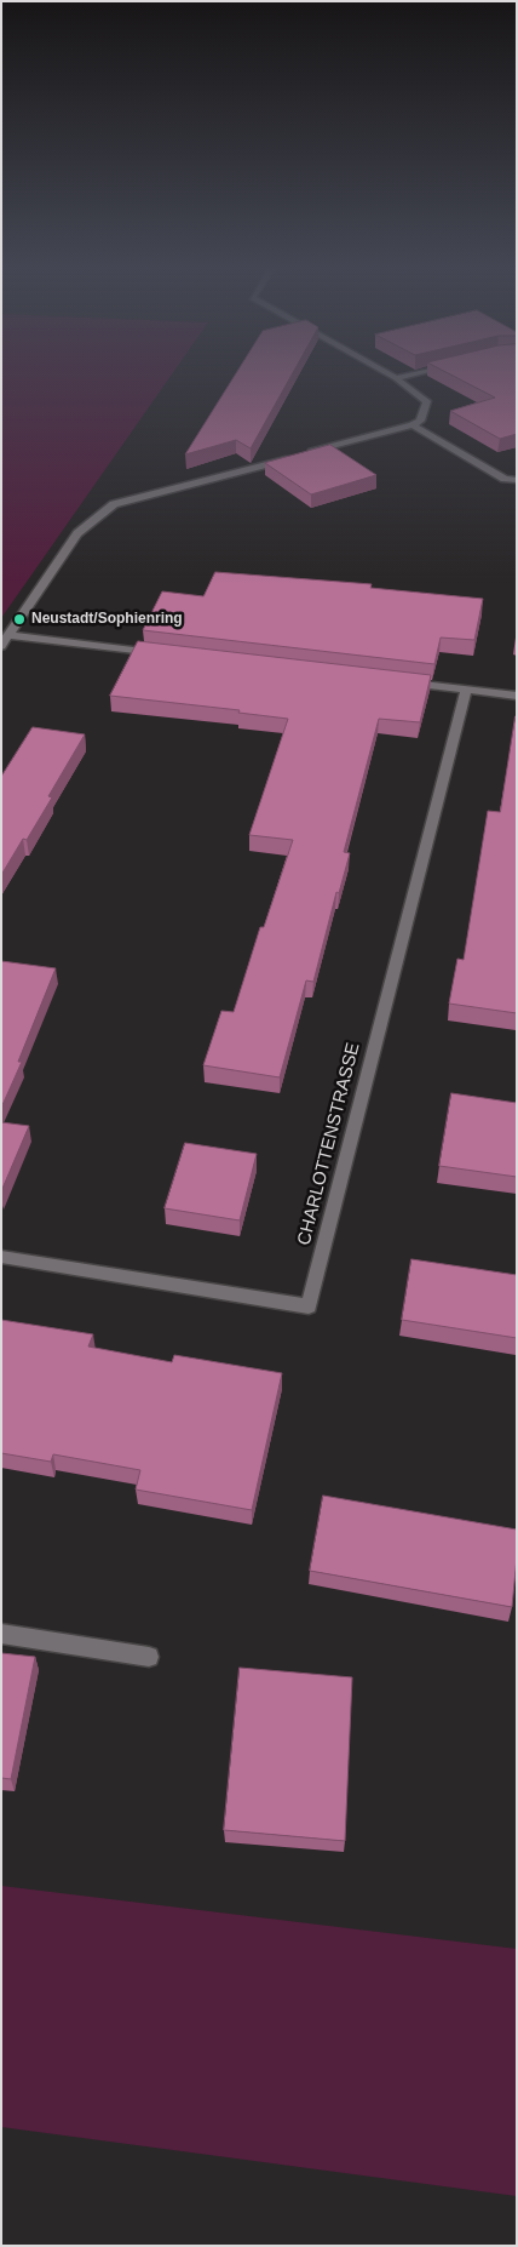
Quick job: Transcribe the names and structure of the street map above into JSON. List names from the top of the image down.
{
  "streets": {
    "street": ["CHARLOTTENSTRASSE"]
  },
  "places": ["Neustadt/Sophienring"]
}
